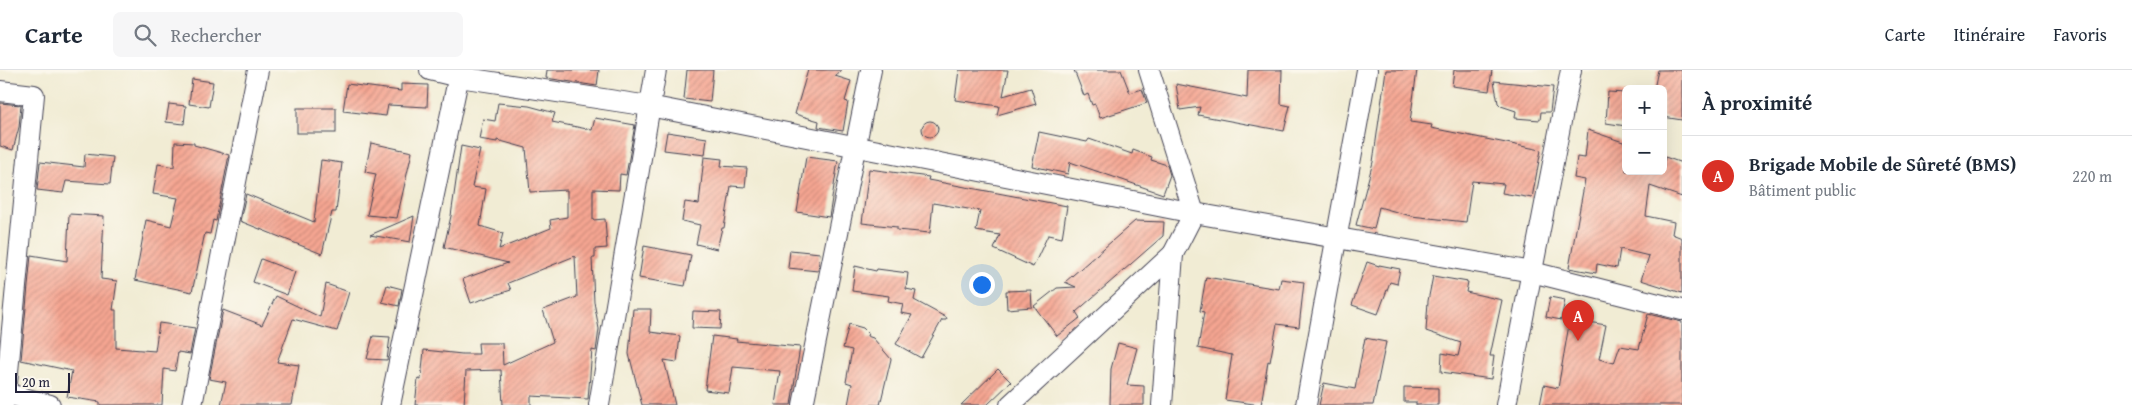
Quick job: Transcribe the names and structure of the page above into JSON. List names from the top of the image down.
{
  "scale_bar": "20 m",
  "page": {
    "header": "Carte",
    "search": "Rechercher",
    "nav": ["Carte", "Itinéraire", "Favoris"],
    "heading": "À proximité",
    "map_buttons": ["+", "−"],
    "list": [
      {
        "mark": "A",
        "name": "Brigade Mobile de Sûreté (BMS)",
        "note": "Bâtiment public",
        "value": "220 m"
      }
    ],
    "pins": "A",
    "scale": "20 m"
  }
}
